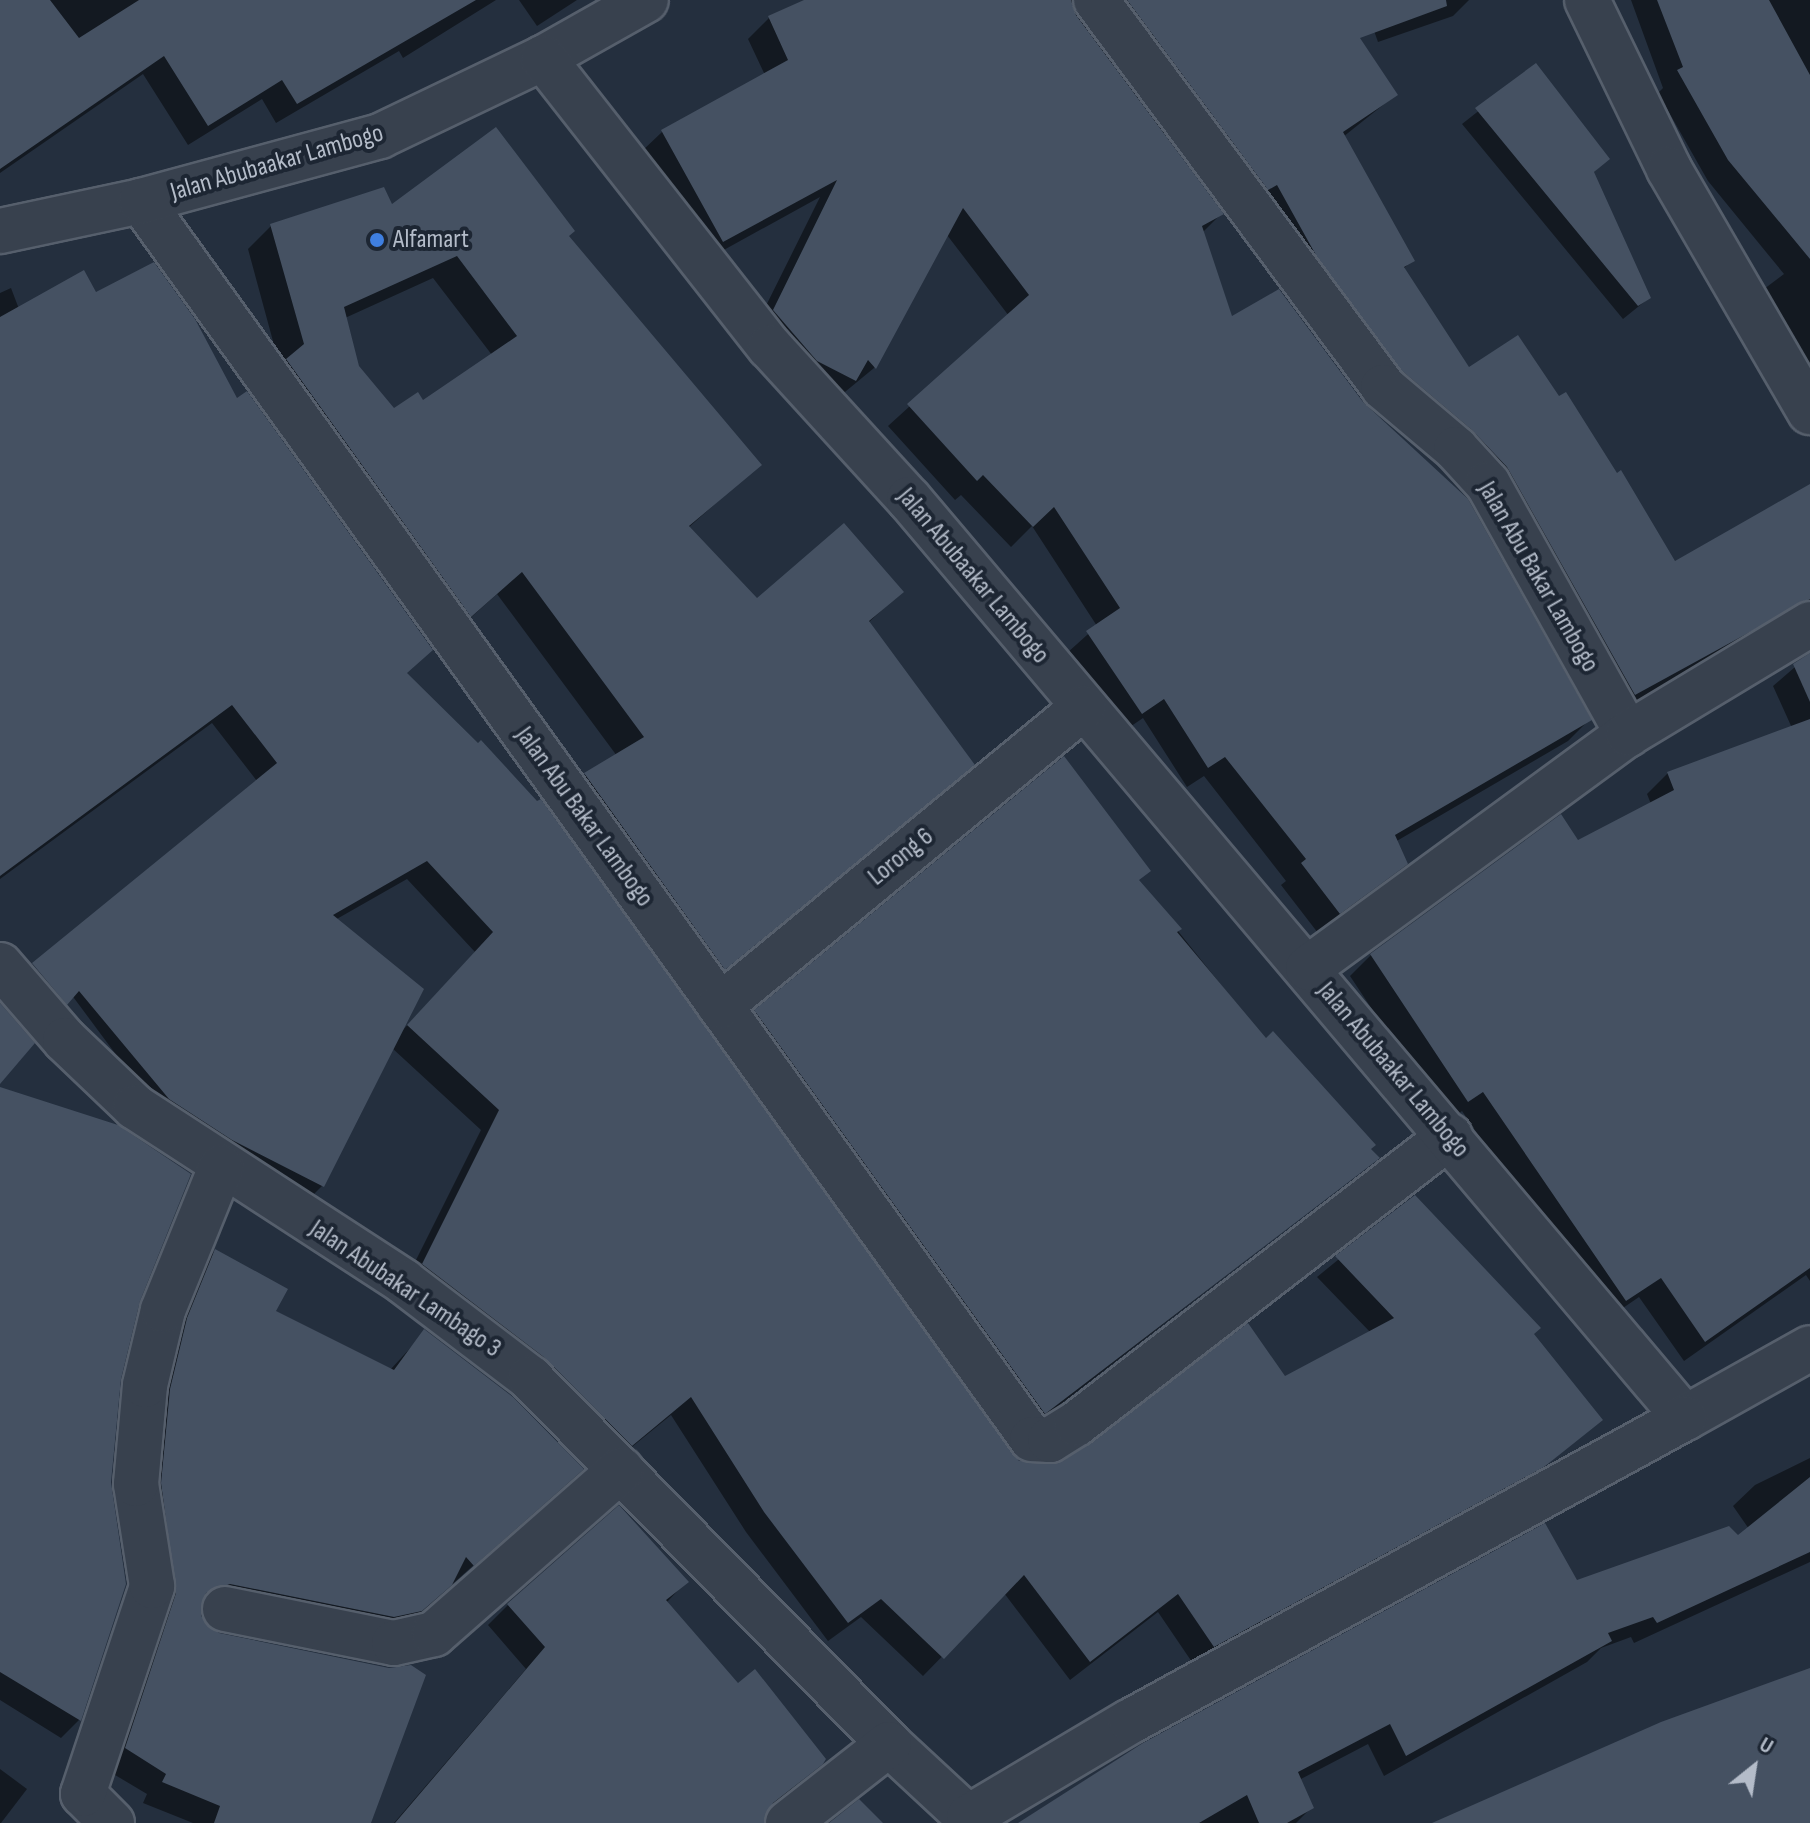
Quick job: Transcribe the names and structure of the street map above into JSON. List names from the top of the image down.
{
  "streets": {
    "street": [
      "Jalan Abubaakar Lambogo",
      "Jalan Abu Bakar Lambogo",
      "Lorong 6",
      "Jalan Abubakar Lambago 3"
    ]
  },
  "crossings": [
    ["Jalan Abubaakar Lambogo", "Jalan Abu Bakar Lambogo"],
    ["Jalan Abubaakar Lambogo", "Lorong 6"],
    ["Jalan Abu Bakar Lambogo", "Lorong 6"]
  ],
  "places": ["Alfamart"],
  "north": "top right"
}
